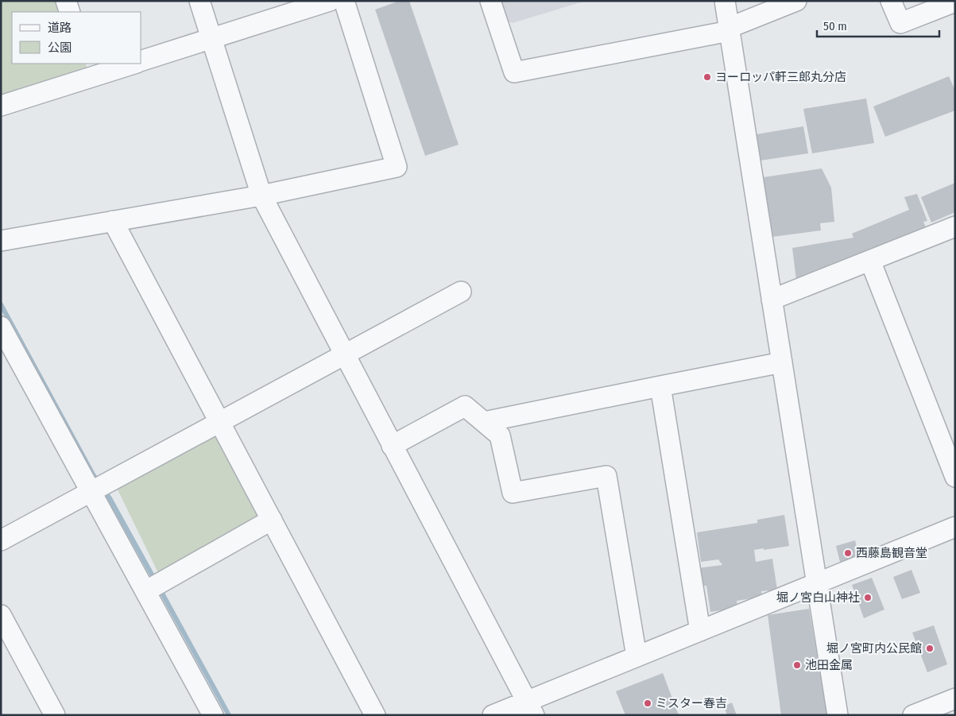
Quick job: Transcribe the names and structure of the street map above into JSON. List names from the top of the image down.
{
  "places": [
    "ヨーロッパ軒三郎丸分店",
    "西藤島観音堂",
    "堀ノ宮白山神社",
    "堀ノ宮町内公民館",
    "池田金属",
    "ミスター春吉"
  ],
  "legend": ["道路", "公園"],
  "scale_bar": "50 m"
}
